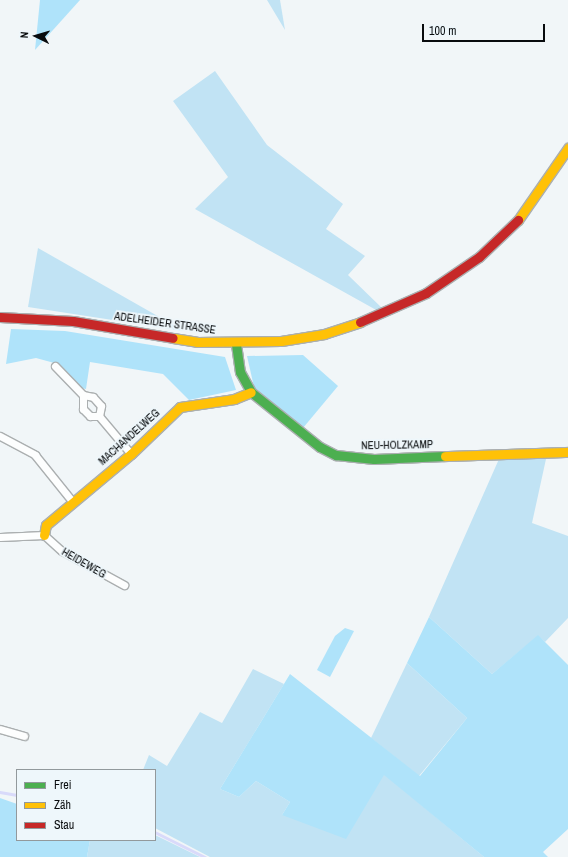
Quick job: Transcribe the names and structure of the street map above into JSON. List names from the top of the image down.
{
  "streets": {
    "street": [
      "ADELHEIDER STRASSE",
      "MACHANDELWEG",
      "NEU-HOLZKAMP",
      "HEIDEWEG"
    ]
  },
  "crossings": [
    ["ADELHEIDER STRASSE", "NEU-HOLZKAMP"],
    ["MACHANDELWEG", "NEU-HOLZKAMP"],
    ["MACHANDELWEG", "HEIDEWEG"]
  ],
  "legend": ["Frei", "Zäh", "Stau"],
  "scale_bar": "100 m",
  "north": "left"
}
